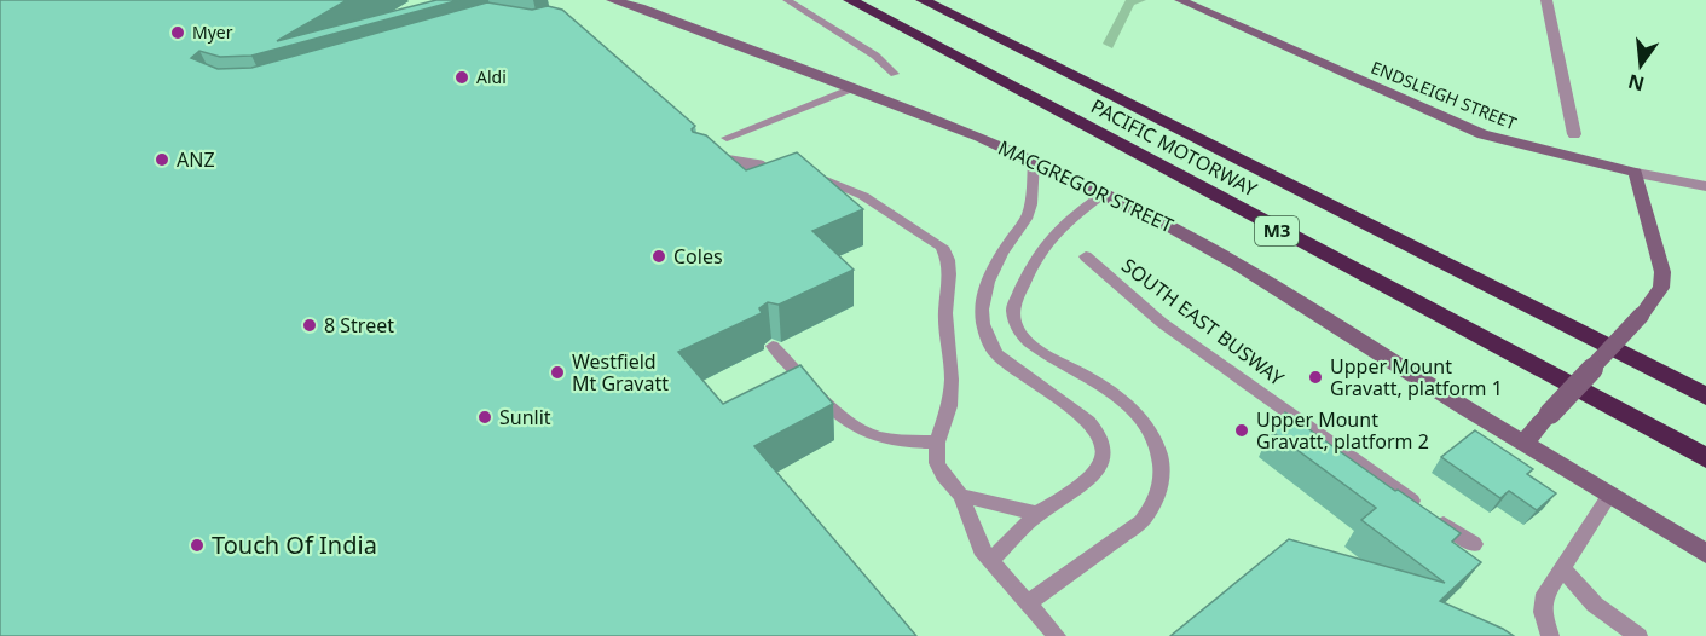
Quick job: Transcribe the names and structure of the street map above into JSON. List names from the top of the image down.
{
  "streets": {
    "highway": ["PACIFIC MOTORWAY", "M3"],
    "street": ["ENDSLEIGH STREET", "MACGREGOR STREET"],
    "lane": ["SOUTH EAST BUSWAY"]
  },
  "places": [
    "Myer",
    "Aldi",
    "ANZ",
    "Coles",
    "8 Street",
    "Westfield Mt Gravatt",
    "Upper Mount Gravatt, platform 1",
    "Sunlit",
    "Upper Mount Gravatt, platform 2",
    "Touch Of India"
  ],
  "north": "bottom"
}
